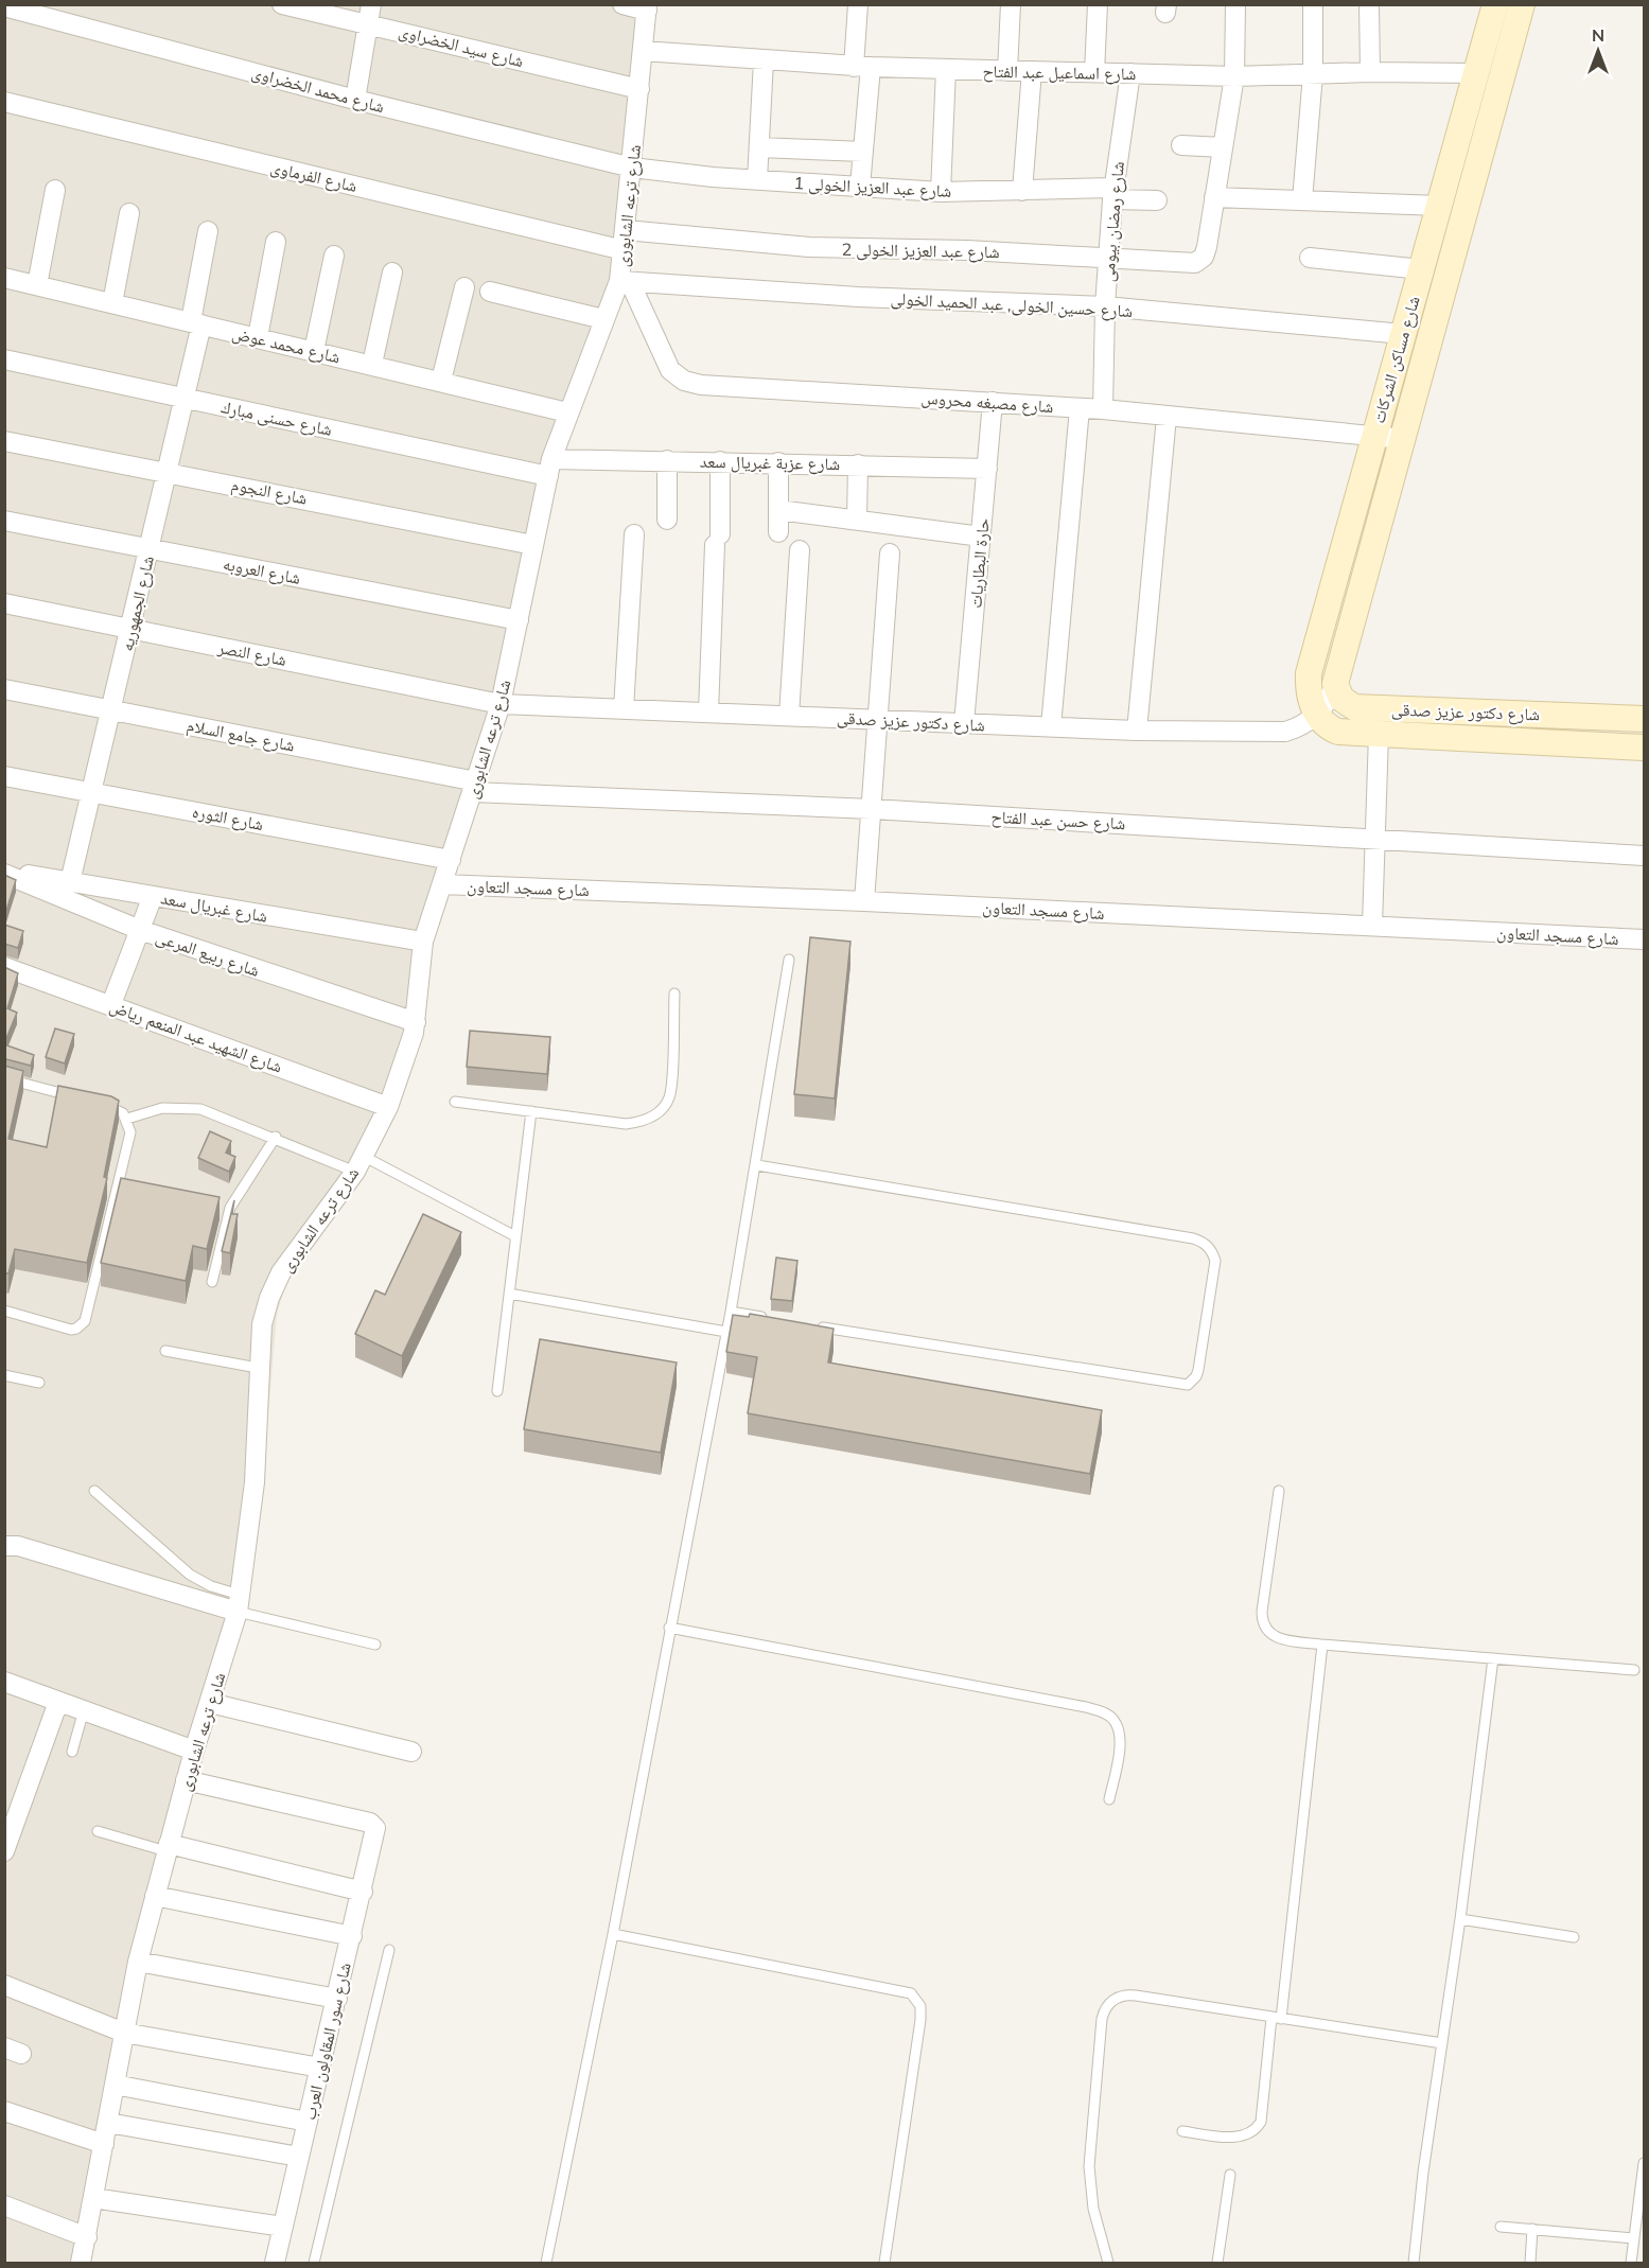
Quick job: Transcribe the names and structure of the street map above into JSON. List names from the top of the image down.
{
  "streets": {
    "street": [
      "شارع سيد الخضراوى",
      "شارع اسماعيل عبد الفتاح",
      "شارع محمد الخضراوى",
      "شارع الفرماوى",
      "شارع عبد العزيز الخولى 1",
      "شارع ترعه الشابورى",
      "شارع رمضان بيومى",
      "شارع عبد العزيز الخولى 2",
      "شارع حسين الخولى, عبد الحميد الخولى",
      "شارع محمد عوض",
      "شارع مساكن الشركات",
      "شارع مصبغه محروس",
      "شارع حسنى مبارك",
      "شارع عزبة غبريال سعد",
      "شارع النجوم",
      "حارة البطاريات",
      "شارع العروبه",
      "شارع الجمهوريه",
      "شارع النصر",
      "شارع دكتور عزيز صدقى",
      "شارع جامع السلام",
      "شارع الثوره",
      "شارع حسن عبد الفتاح",
      "شارع مسجد التعاون",
      "شارع غبريال سعد",
      "شارع ربيع المرعى",
      "شارع الشهيد عبد المنعم رياض",
      "شارع سور المقاولون العرب"
    ]
  },
  "crossings": [
    ["شارع سيد الخضراوى", "شارع ترعه الشابورى"],
    ["شارع اسماعيل عبد الفتاح", "شارع ترعه الشابورى"],
    ["شارع اسماعيل عبد الفتاح", "شارع رمضان بيومى"],
    ["شارع اسماعيل عبد الفتاح", "شارع مساكن الشركات"],
    ["شارع محمد الخضراوى", "شارع عبد العزيز الخولى 1"],
    ["شارع محمد الخضراوى", "شارع ترعه الشابورى"],
    ["شارع الفرماوى", "شارع ترعه الشابورى"],
    ["شارع عبد العزيز الخولى 1", "شارع ترعه الشابورى"],
    ["شارع عبد العزيز الخولى 1", "شارع رمضان بيومى"],
    ["شارع ترعه الشابورى", "شارع عبد العزيز الخولى 2"],
    ["شارع ترعه الشابورى", "شارع حسين الخولى, عبد الحميد الخولى"],
    ["شارع ترعه الشابورى", "شارع محمد عوض"],
    ["شارع ترعه الشابورى", "شارع مصبغه محروس"],
    ["شارع ترعه الشابورى", "شارع حسنى مبارك"],
    ["شارع ترعه الشابورى", "شارع عزبة غبريال سعد"],
    ["شارع ترعه الشابورى", "شارع النجوم"],
    ["شارع ترعه الشابورى", "شارع العروبه"],
    ["شارع ترعه الشابورى", "شارع النصر"],
    ["شارع ترعه الشابورى", "شارع دكتور عزيز صدقى"],
    ["شارع ترعه الشابورى", "شارع جامع السلام"],
    ["شارع ترعه الشابورى", "شارع الثوره"],
    ["شارع ترعه الشابورى", "شارع حسن عبد الفتاح"],
    ["شارع ترعه الشابورى", "شارع مسجد التعاون"],
    ["شارع ترعه الشابورى", "شارع غبريال سعد"],
    ["شارع ترعه الشابورى", "شارع ربيع المرعى"],
    ["شارع ترعه الشابورى", "شارع الشهيد عبد المنعم رياض"],
    ["شارع ترعه الشابورى", "شارع سور المقاولون العرب"],
    ["شارع رمضان بيومى", "شارع عبد العزيز الخولى 2"],
    ["شارع رمضان بيومى", "شارع حسين الخولى, عبد الحميد الخولى"],
    ["شارع رمضان بيومى", "شارع مصبغه محروس"],
    ["شارع حسين الخولى, عبد الحميد الخولى", "شارع مساكن الشركات"],
    ["شارع حسين الخولى, عبد الحميد الخولى", "شارع مصبغه محروس"],
    ["شارع محمد عوض", "شارع الجمهوريه"],
    ["شارع مساكن الشركات", "شارع مصبغه محروس"],
    ["شارع مساكن الشركات", "شارع دكتور عزيز صدقى"],
    ["شارع مصبغه محروس", "حارة البطاريات"],
    ["شارع حسنى مبارك", "شارع عزبة غبريال سعد"],
    ["شارع حسنى مبارك", "شارع الجمهوريه"],
    ["شارع عزبة غبريال سعد", "حارة البطاريات"],
    ["شارع النجوم", "شارع الجمهوريه"],
    ["حارة البطاريات", "شارع دكتور عزيز صدقى"],
    ["شارع العروبه", "شارع الجمهوريه"],
    ["شارع الجمهوريه", "شارع النصر"],
    ["شارع الجمهوريه", "شارع جامع السلام"],
    ["شارع الجمهوريه", "شارع الثوره"],
    ["شارع الجمهوريه", "شارع غبريال سعد"],
    ["شارع النصر", "شارع دكتور عزيز صدقى"],
    ["شارع جامع السلام", "شارع حسن عبد الفتاح"],
    ["شارع غبريال سعد", "شارع ربيع المرعى"]
  ],
  "north": "top"
}
